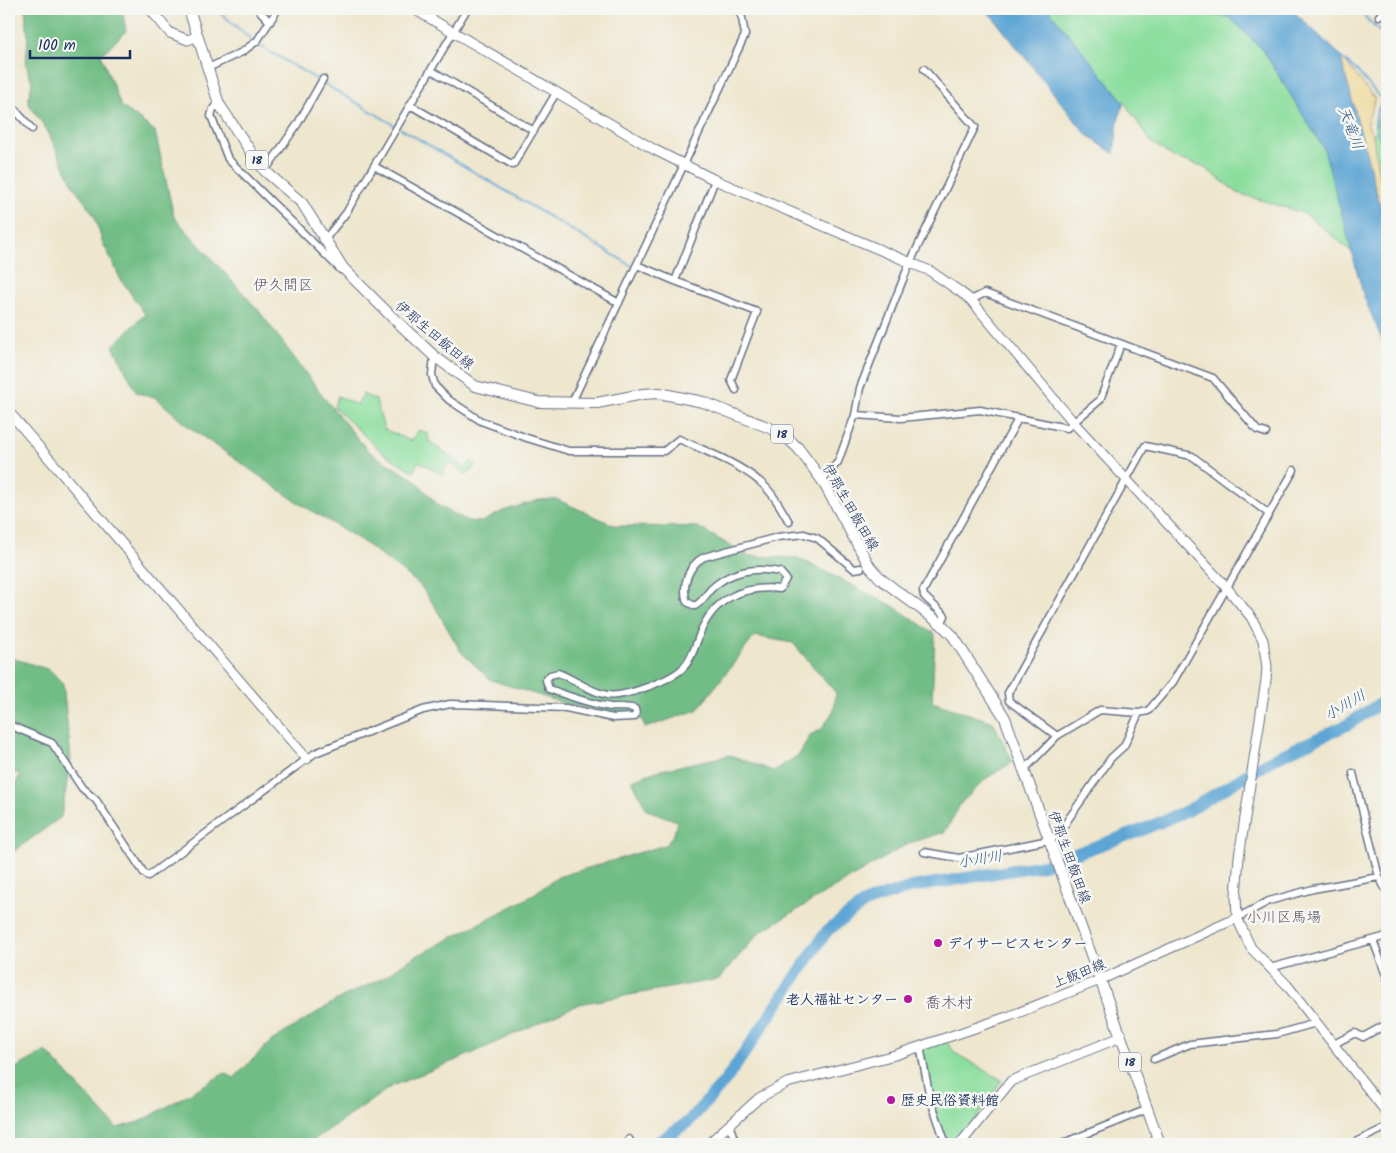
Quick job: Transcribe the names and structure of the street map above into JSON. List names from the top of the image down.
{
  "streets": {
    "main road": ["18", "伊那生田飯田線"],
    "street": ["上飯田線"]
  },
  "crossings": [
    ["伊那生田飯田線", "上飯田線"]
  ],
  "districts": ["伊久間区", "小川区馬場", "喬木村"],
  "water": ["天竜川", "小川川"],
  "places": ["デイサービスセンター", "老人福祉センター", "歴史民俗資料館"],
  "scale_bar": "100 m"
}
